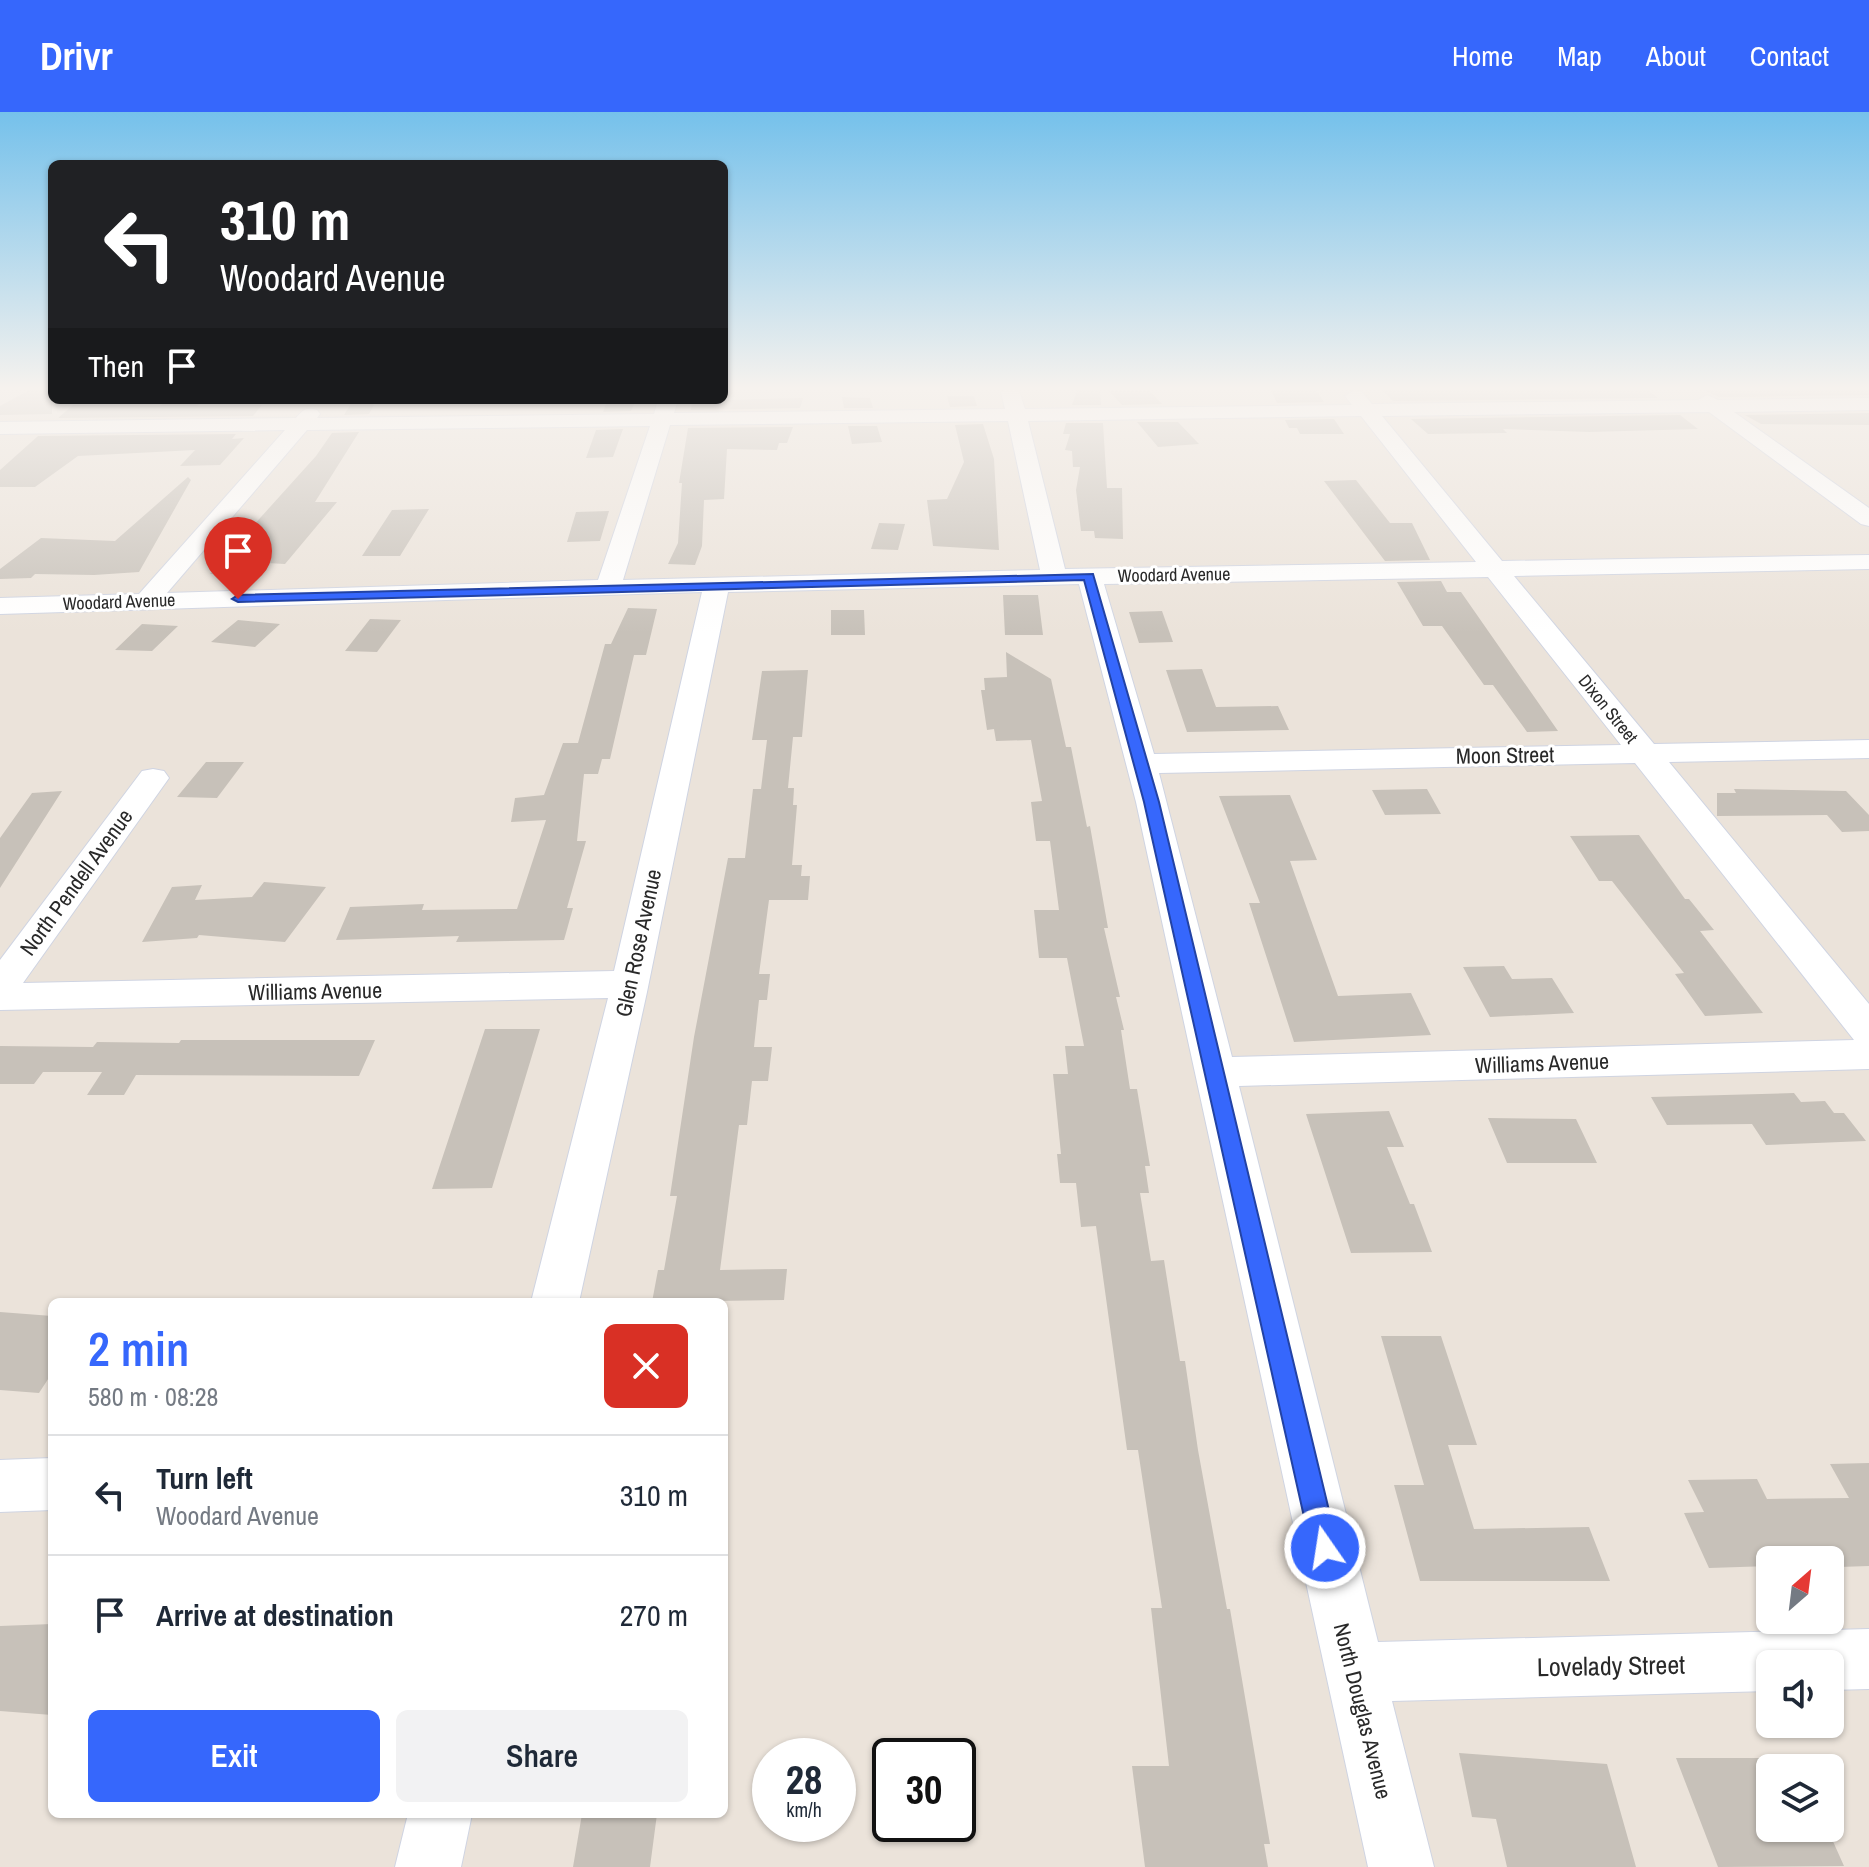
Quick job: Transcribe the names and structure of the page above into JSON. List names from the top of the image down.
{
  "streets": {
    "street": [
      "Woodard Avenue",
      "Dixon Street",
      "Moon Street",
      "North Pendell Avenue",
      "Glen Rose Avenue",
      "Williams Avenue",
      "Lovelady Street",
      "North Douglas Avenue"
    ]
  },
  "crossings": [
    ["Woodard Avenue", "Dixon Street"],
    ["Woodard Avenue", "Glen Rose Avenue"],
    ["Woodard Avenue", "North Douglas Avenue"],
    ["Dixon Street", "Moon Street"],
    ["Moon Street", "North Douglas Avenue"],
    ["Glen Rose Avenue", "Williams Avenue"],
    ["Williams Avenue", "North Douglas Avenue"],
    ["Lovelady Street", "North Douglas Avenue"]
  ],
  "north": "top right",
  "page": {
    "header": "Drivr",
    "nav": [
      "Home",
      "Map",
      "About",
      "Contact"
    ],
    "turn": ["310 m", "Woodard Avenue"],
    "then": "Then",
    "heading": ["2 min", "580 m · 08:28"],
    "list": [
      {
        "name": "Turn left",
        "note": "Woodard Avenue",
        "value": "310 m"
      },
      {
        "name": "Arrive at destination",
        "value": "270 m"
      }
    ],
    "buttons": ["Exit", "Share"],
    "speed": "28 km/h",
    "limit": "30"
  }
}
